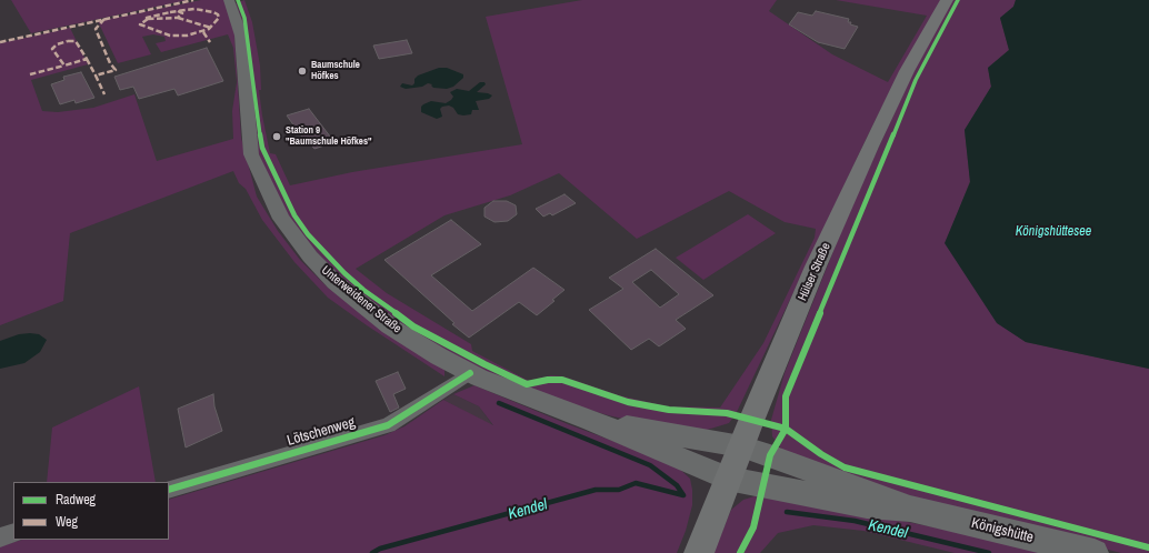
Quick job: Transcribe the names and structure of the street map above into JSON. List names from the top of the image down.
{
  "streets": {
    "main road": ["Hülser Straße"],
    "street": ["Unterweidener Straße", "Lötschenweg", "Königshütte"]
  },
  "crossings": [
    ["Hülser Straße", "Unterweidener Straße"],
    ["Hülser Straße", "Königshütte"],
    ["Unterweidener Straße", "Lötschenweg"],
    ["Unterweidener Straße", "Königshütte"]
  ],
  "water": ["Königshüttesee", "Kendel"],
  "places": ["Baumschule Höfkes", "Station 9 \"Baumschule Höfkes\""],
  "legend": ["Radweg", "Weg"]
}
